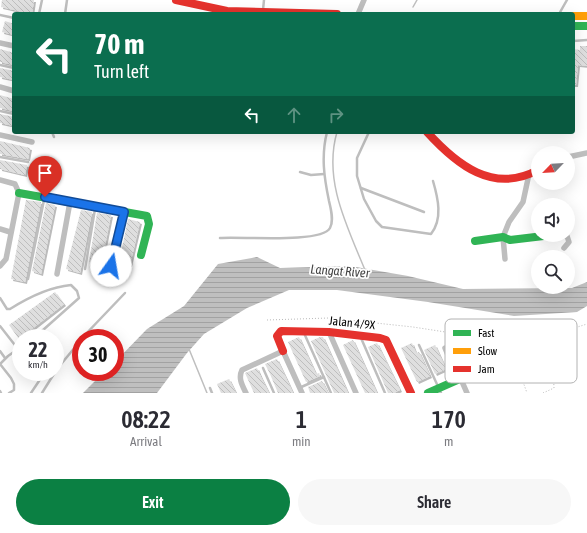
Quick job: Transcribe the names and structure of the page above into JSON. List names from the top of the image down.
{
  "streets": {
    "street": ["Jalan 4/9X"]
  },
  "water": ["Langat River"],
  "legend": ["Fast", "Slow", "Jam"],
  "north": "bottom left",
  "page": {
    "turn": ["70 m", "Turn left"],
    "speed": "22 km/h",
    "limit": "30",
    "eta": [
      "08:22",
      "Arrival",
      "1",
      "min",
      "170",
      "m"
    ],
    "buttons": ["Exit", "Share"]
  }
}
